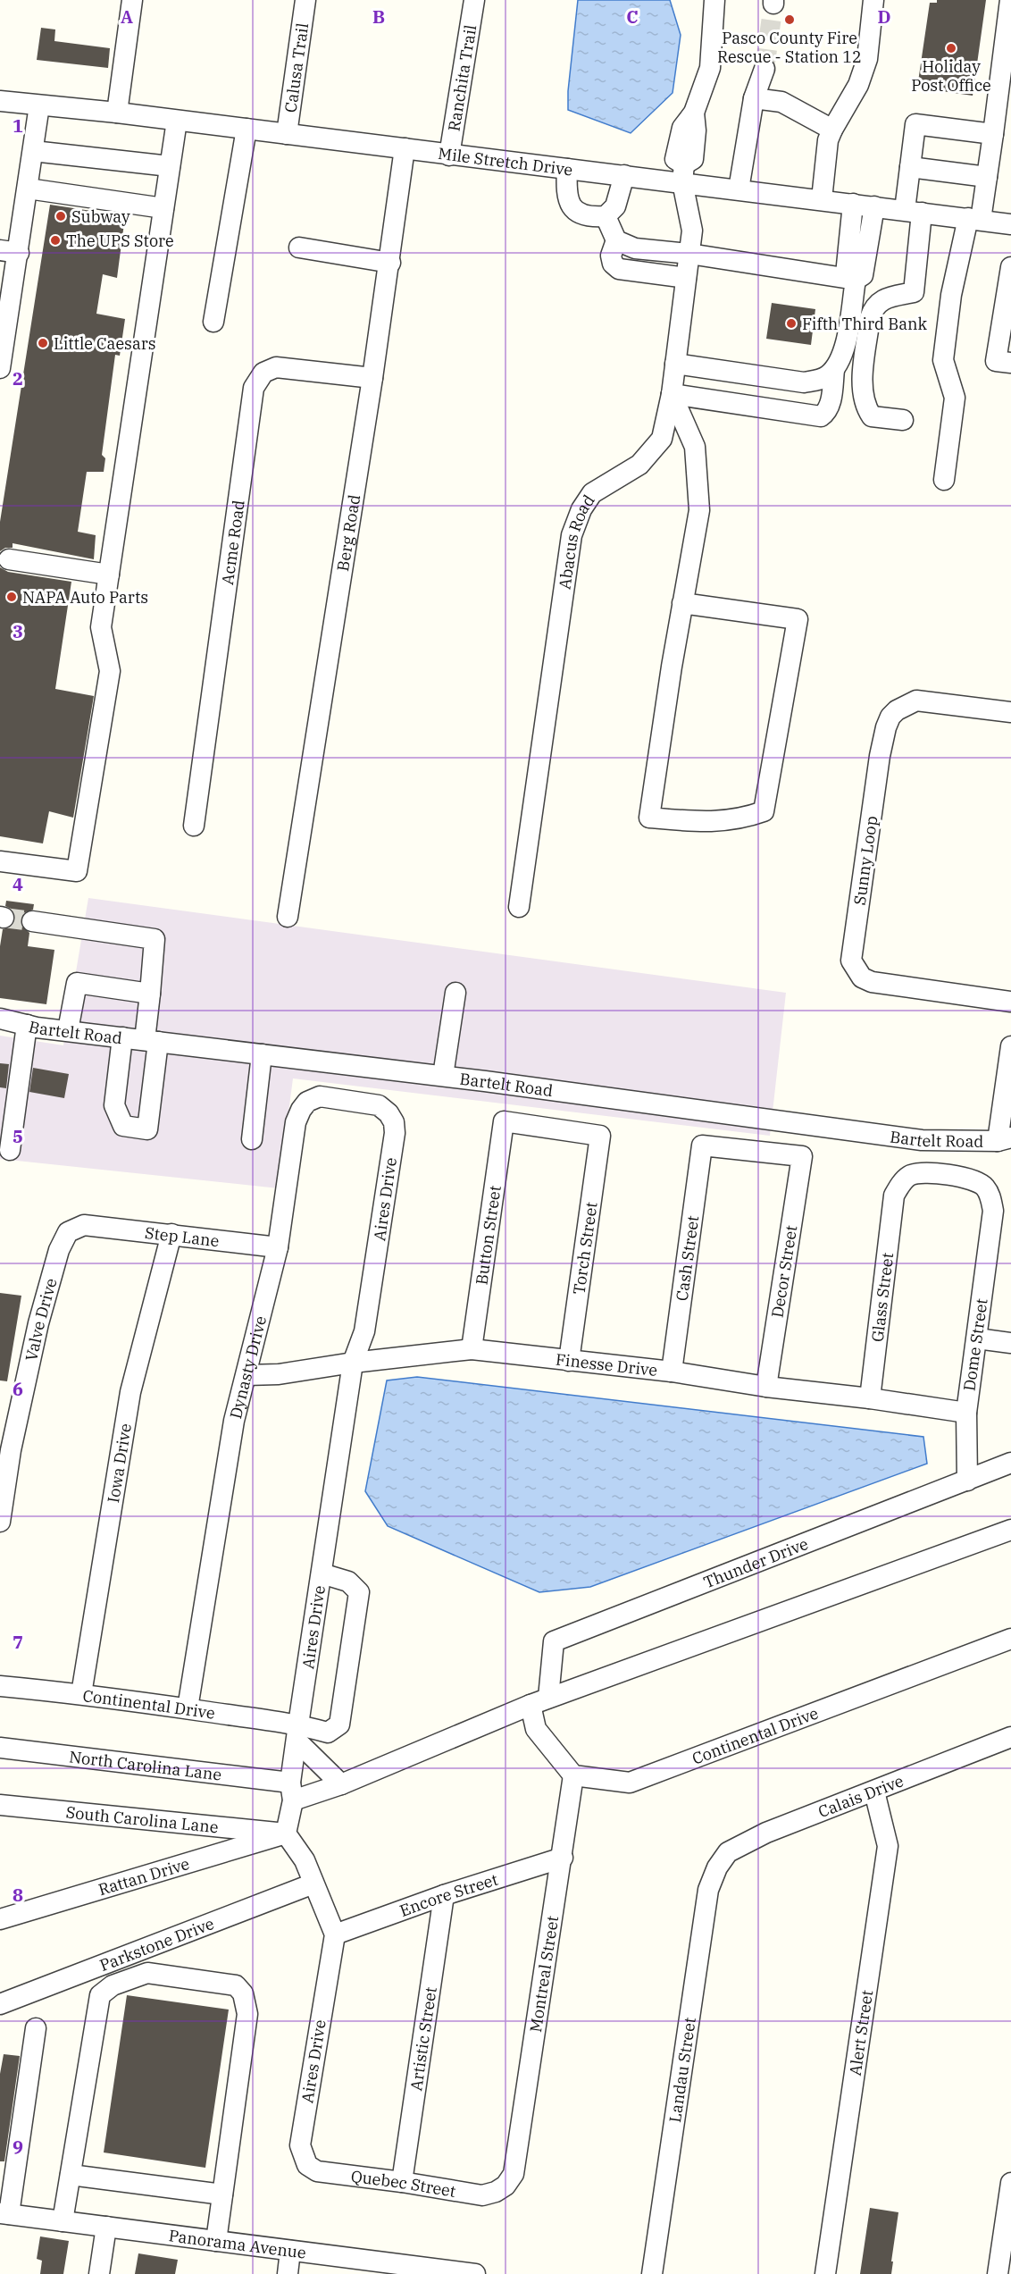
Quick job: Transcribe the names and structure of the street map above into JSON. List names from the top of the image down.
{
  "streets": {
    "street": [
      "Calusa Trail",
      "Ranchita Trail",
      "Mile Stretch Drive",
      "Berg Road",
      "Acme Road",
      "Abacus Road",
      "Sunny Loop",
      "Bartelt Road",
      "Aires Drive",
      "Button Street",
      "Step Lane",
      "Torch Street",
      "Cash Street",
      "Decor Street",
      "Glass Street",
      "Valve Drive",
      "Dome Street",
      "Finesse Drive",
      "Dynasty Drive",
      "Iowa Drive",
      "Thunder Drive",
      "Continental Drive",
      "North Carolina Lane",
      "Calais Drive",
      "South Carolina Lane",
      "Rattan Drive",
      "Encore Street",
      "Parkstone Drive",
      "Montreal Street",
      "Alert Street",
      "Artistic Street",
      "Landau Street",
      "Quebec Street",
      "Panorama Avenue"
    ]
  },
  "crossings": [
    ["Calusa Trail", "Mile Stretch Drive"],
    ["Ranchita Trail", "Mile Stretch Drive"],
    ["Mile Stretch Drive", "Berg Road"],
    ["Mile Stretch Drive", "Abacus Road"],
    ["Berg Road", "Acme Road"],
    ["Aires Drive", "Finesse Drive"],
    ["Aires Drive", "Dynasty Drive"],
    ["Aires Drive", "Continental Drive"],
    ["Aires Drive", "North Carolina Lane"],
    ["Aires Drive", "South Carolina Lane"],
    ["Aires Drive", "Rattan Drive"],
    ["Aires Drive", "Encore Street"],
    ["Aires Drive", "Quebec Street"],
    ["Button Street", "Torch Street"],
    ["Button Street", "Finesse Drive"],
    ["Step Lane", "Valve Drive"],
    ["Step Lane", "Dynasty Drive"],
    ["Step Lane", "Iowa Drive"],
    ["Torch Street", "Finesse Drive"],
    ["Cash Street", "Decor Street"],
    ["Cash Street", "Finesse Drive"],
    ["Decor Street", "Finesse Drive"],
    ["Glass Street", "Dome Street"],
    ["Glass Street", "Finesse Drive"],
    ["Dome Street", "Finesse Drive"],
    ["Dome Street", "Thunder Drive"],
    ["Finesse Drive", "Dynasty Drive"],
    ["Dynasty Drive", "Continental Drive"],
    ["Iowa Drive", "Continental Drive"],
    ["Continental Drive", "Montreal Street"],
    ["Calais Drive", "Alert Street"],
    ["Calais Drive", "Landau Street"],
    ["South Carolina Lane", "Rattan Drive"],
    ["Encore Street", "Montreal Street"],
    ["Encore Street", "Artistic Street"],
    ["Montreal Street", "Quebec Street"],
    ["Artistic Street", "Quebec Street"]
  ],
  "places": [
    "Pasco County Fire Rescue - Station 12",
    "Holiday Post Office",
    "Subway",
    "The UPS Store",
    "Fifth Third Bank",
    "Little Caesars",
    "NAPA Auto Parts"
  ],
  "grid": {
    "columns": [
      "A",
      "B",
      "C",
      "D"
    ],
    "rows": [
      "1",
      "2",
      "3",
      "4",
      "5",
      "6",
      "7",
      "8",
      "9"
    ]
  }
}
